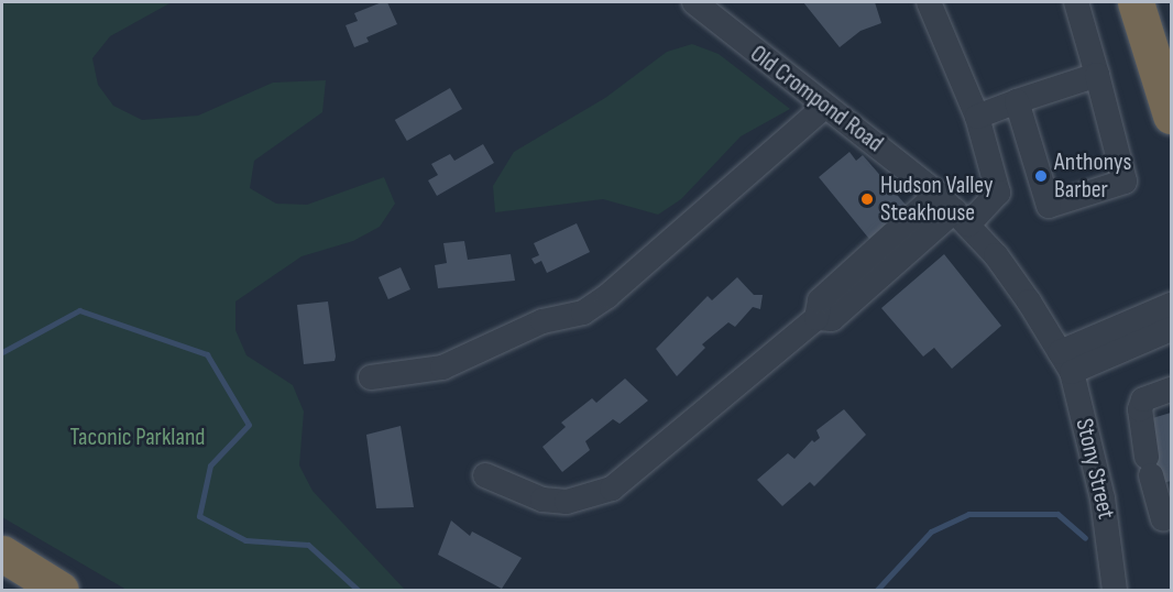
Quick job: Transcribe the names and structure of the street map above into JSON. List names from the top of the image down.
{
  "streets": {
    "street": ["Old Crompond Road", "Stony Street"]
  },
  "crossings": [
    ["Old Crompond Road", "Stony Street"]
  ],
  "parks": ["Taconic Parkland"],
  "places": ["Anthonys Barber", "Hudson Valley Steakhouse"]
}
